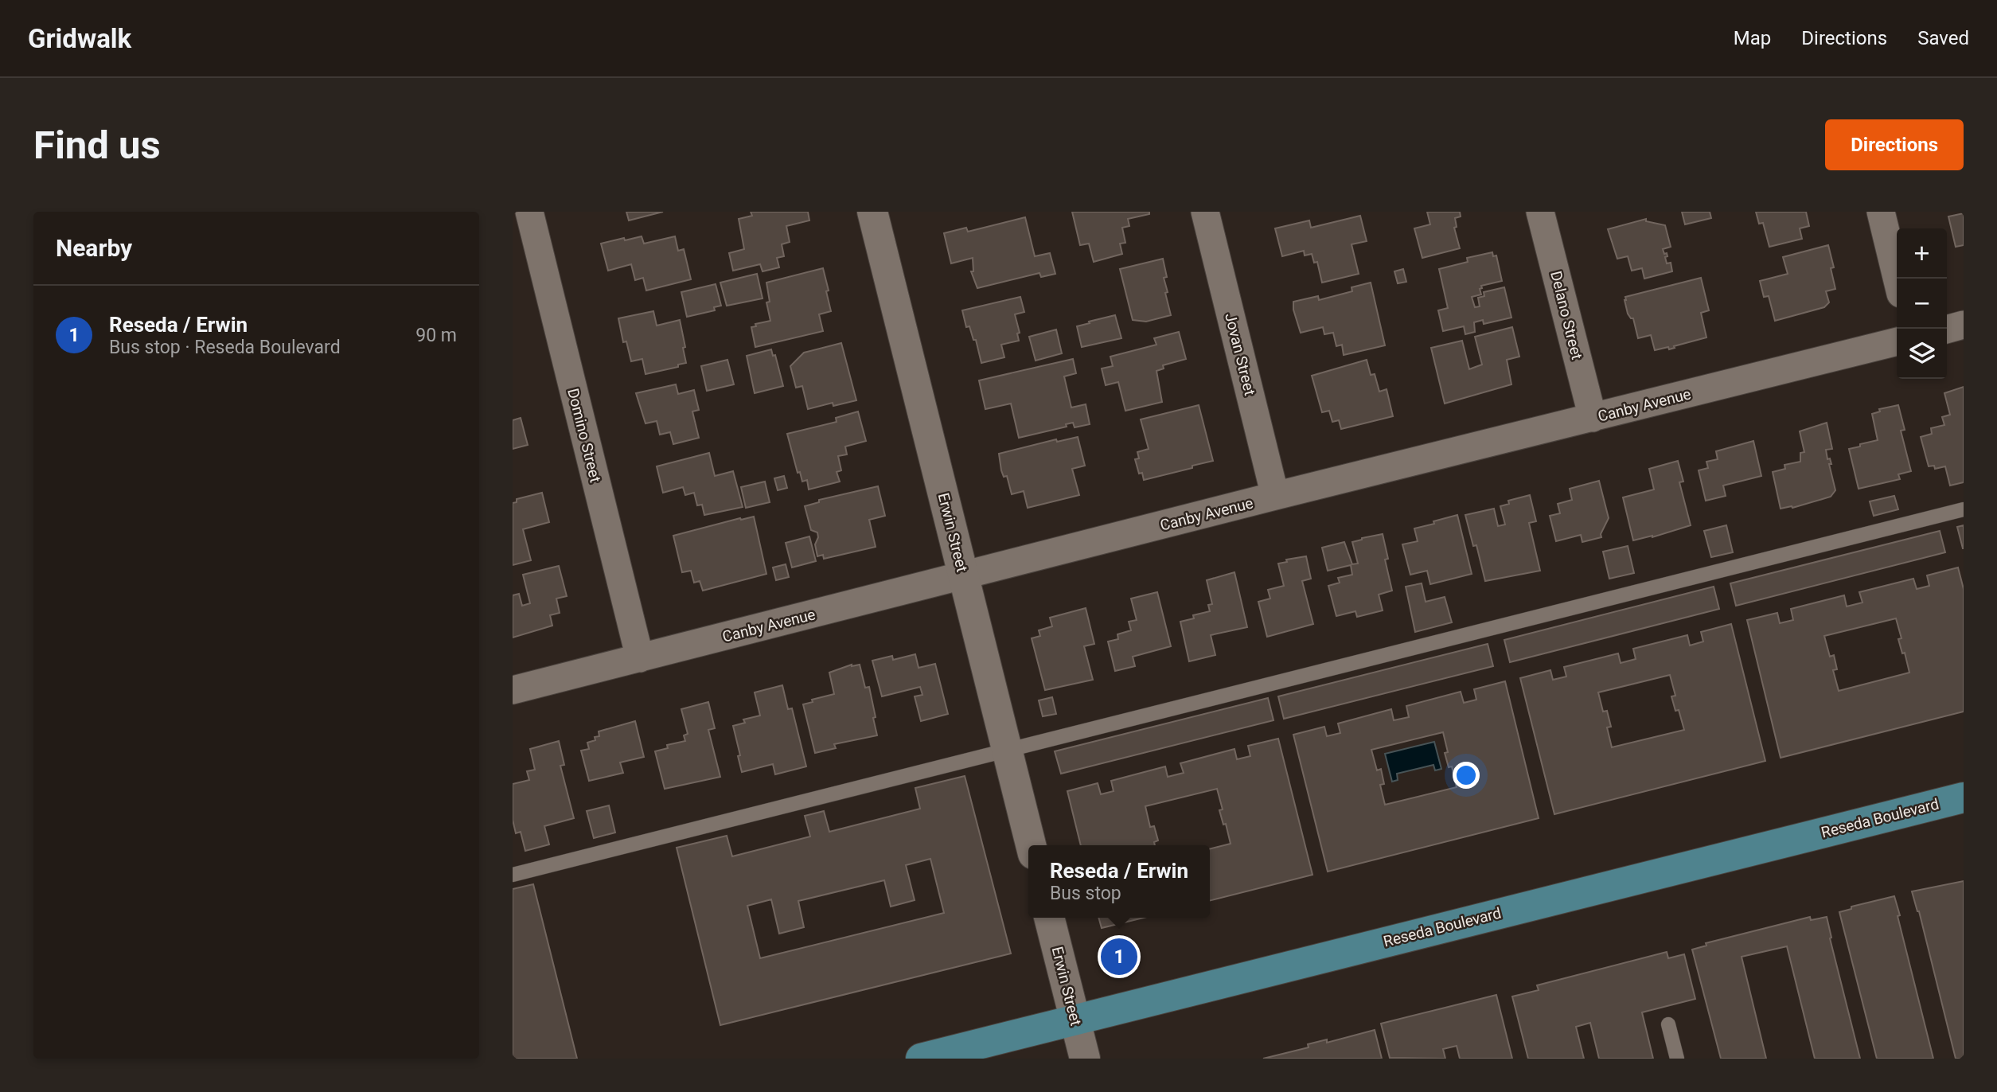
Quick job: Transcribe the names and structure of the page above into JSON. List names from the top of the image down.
{
  "streets": {
    "main road": ["Reseda Boulevard"],
    "street": [
      "Delano Street",
      "Jovan Street",
      "Canby Avenue",
      "Domino Street",
      "Erwin Street"
    ]
  },
  "crossings": [
    ["Delano Street", "Canby Avenue"],
    ["Jovan Street", "Canby Avenue"],
    ["Canby Avenue", "Domino Street"],
    ["Canby Avenue", "Erwin Street"],
    ["Erwin Street", "Reseda Boulevard"]
  ],
  "page": {
    "header": "Gridwalk",
    "nav": ["Map", "Directions", "Saved"],
    "buttons": "Directions",
    "title": "Find us",
    "heading": "Nearby",
    "map_buttons": ["+", "−"],
    "list": [
      {
        "mark": "1",
        "name": "Reseda / Erwin",
        "note": "Bus stop · Reseda Boulevard",
        "value": "90 m"
      }
    ],
    "popup": ["Reseda / Erwin", "Bus stop"],
    "pins": "1"
  }
}
